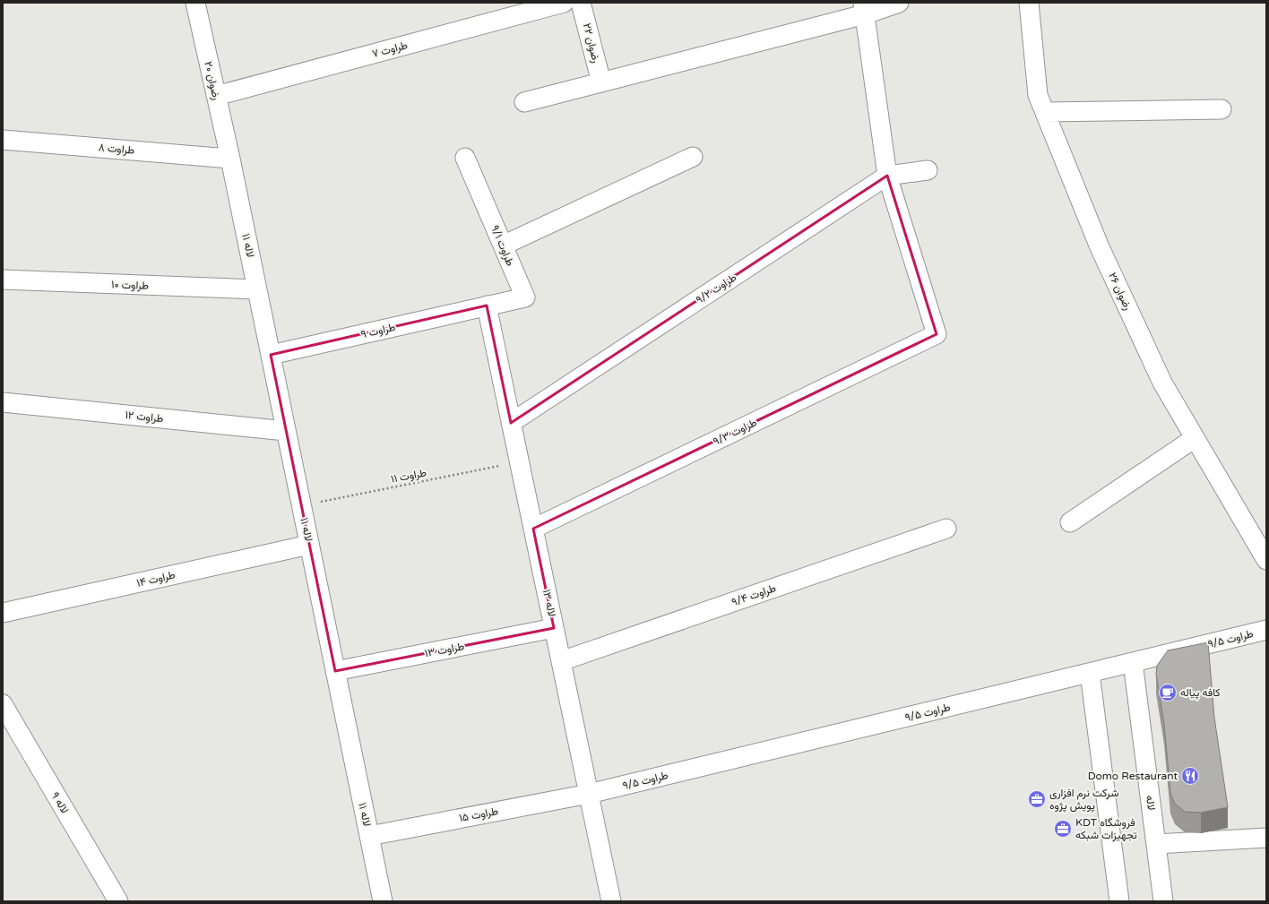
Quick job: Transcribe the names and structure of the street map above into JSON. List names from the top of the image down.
{
  "streets": {
    "street": [
      "رضوان ۲۲",
      "طراوت ۷",
      "رضوان ۲۰",
      "طراوت ۸",
      "لاله ۱۱",
      "طراوت ۹/۱",
      "طراوت ۱۰",
      "طراوت ۹/۲",
      "رضوان ۲۶",
      "طراوت ۹",
      "طراوت ۱۲",
      "طراوت ۹/۳",
      "طراوت ۱۴",
      "طراوت ۹/۴",
      "لاله ۱۳",
      "طراوت ۹/۵",
      "طراوت ۱۳",
      "لاله ۹",
      "لاله",
      "طراوت ۱۵"
    ],
    "path": ["طراوت ۱۱"]
  },
  "crossings": [
    ["طراوت ۷", "رضوان ۲۰"],
    ["رضوان ۲۰", "طراوت ۸"],
    ["رضوان ۲۰", "لاله ۱۱"],
    ["طراوت ۸", "لاله ۱۱"],
    ["لاله ۱۱", "طراوت ۱۰"],
    ["لاله ۱۱", "طراوت ۹"],
    ["لاله ۱۱", "طراوت ۱۲"],
    ["لاله ۱۱", "طراوت ۱۱"],
    ["لاله ۱۱", "طراوت ۱۴"],
    ["لاله ۱۱", "طراوت ۱۳"],
    ["لاله ۱۱", "طراوت ۱۵"],
    ["طراوت ۹/۱", "طراوت ۹"],
    ["طراوت ۹/۱", "لاله ۱۳"],
    ["طراوت ۹/۲", "طراوت ۹/۳"],
    ["طراوت ۹/۲", "لاله ۱۳"],
    ["طراوت ۹", "لاله ۱۳"],
    ["طراوت ۹/۳", "لاله ۱۳"],
    ["طراوت ۱۱", "لاله ۱۳"],
    ["طراوت ۹/۴", "لاله ۱۳"],
    ["لاله ۱۳", "طراوت ۹/۵"],
    ["لاله ۱۳", "طراوت ۱۳"],
    ["لاله ۱۳", "طراوت ۱۵"],
    ["طراوت ۹/۵", "لاله"],
    ["طراوت ۹/۵", "طراوت ۱۵"]
  ],
  "places": {
    "cafe": ["کافه پیاله"],
    "restaurant": ["Domo Restaurant"],
    "office": ["شرکت نرم افزاری پویش پژوه", "KDT فروشگاه تجهیزات شبکه"]
  }
}
